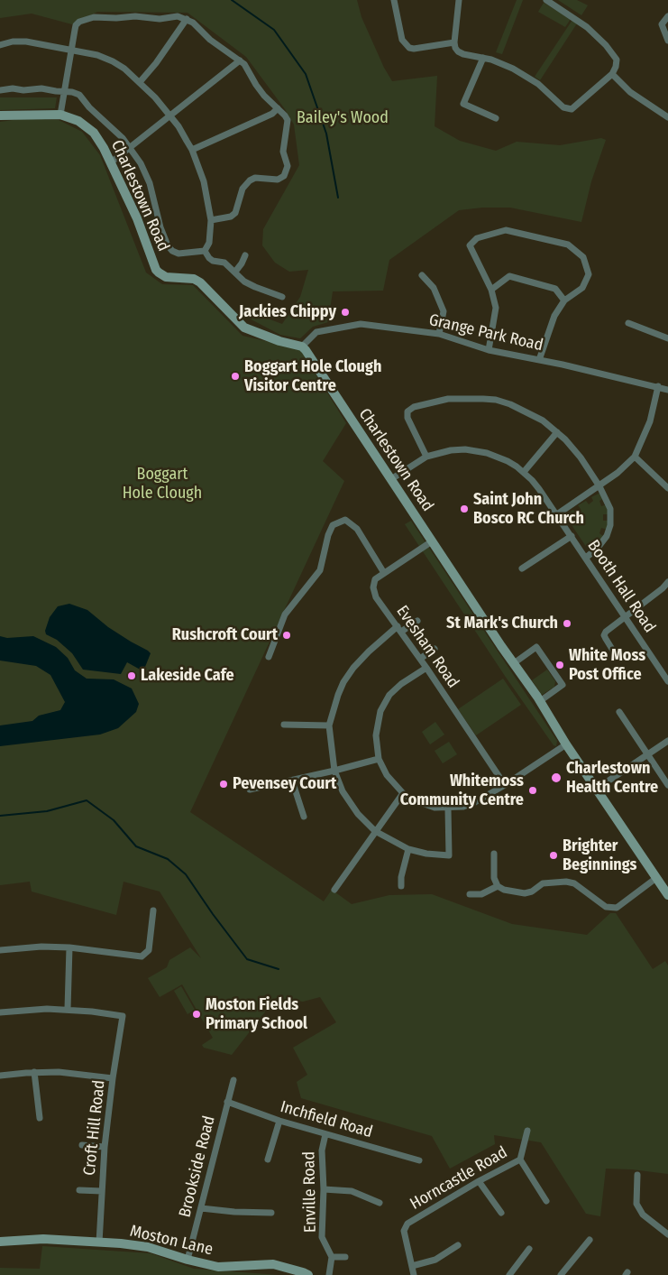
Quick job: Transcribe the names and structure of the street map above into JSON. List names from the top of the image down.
{
  "streets": {
    "street": [
      "Charlestown Road",
      "Grange Park Road",
      "Booth Hall Road",
      "Evesham Road",
      "Inchfield Road",
      "Croft Hill Road",
      "Brookside Road",
      "Horncastle Road",
      "Enville Road",
      "Moston Lane"
    ]
  },
  "crossings": [
    ["Charlestown Road", "Grange Park Road"],
    ["Charlestown Road", "Booth Hall Road"],
    ["Charlestown Road", "Evesham Road"],
    ["Inchfield Road", "Brookside Road"],
    ["Inchfield Road", "Enville Road"],
    ["Croft Hill Road", "Moston Lane"],
    ["Brookside Road", "Moston Lane"]
  ],
  "parks": ["Bailey's Wood", "Boggart Hole Clough"],
  "places": [
    "Jackies Chippy",
    "Boggart Hole Clough Visitor Centre",
    "Saint John Bosco RC Church",
    "St Mark's Church",
    "Rushcroft Court",
    "White Moss Post Office",
    "Lakeside Cafe",
    "Charlestown Health Centre",
    "Pevensey Court",
    "Whitemoss Community Centre",
    "Brighter Beginnings",
    "Moston Fields Primary School"
  ]
}
